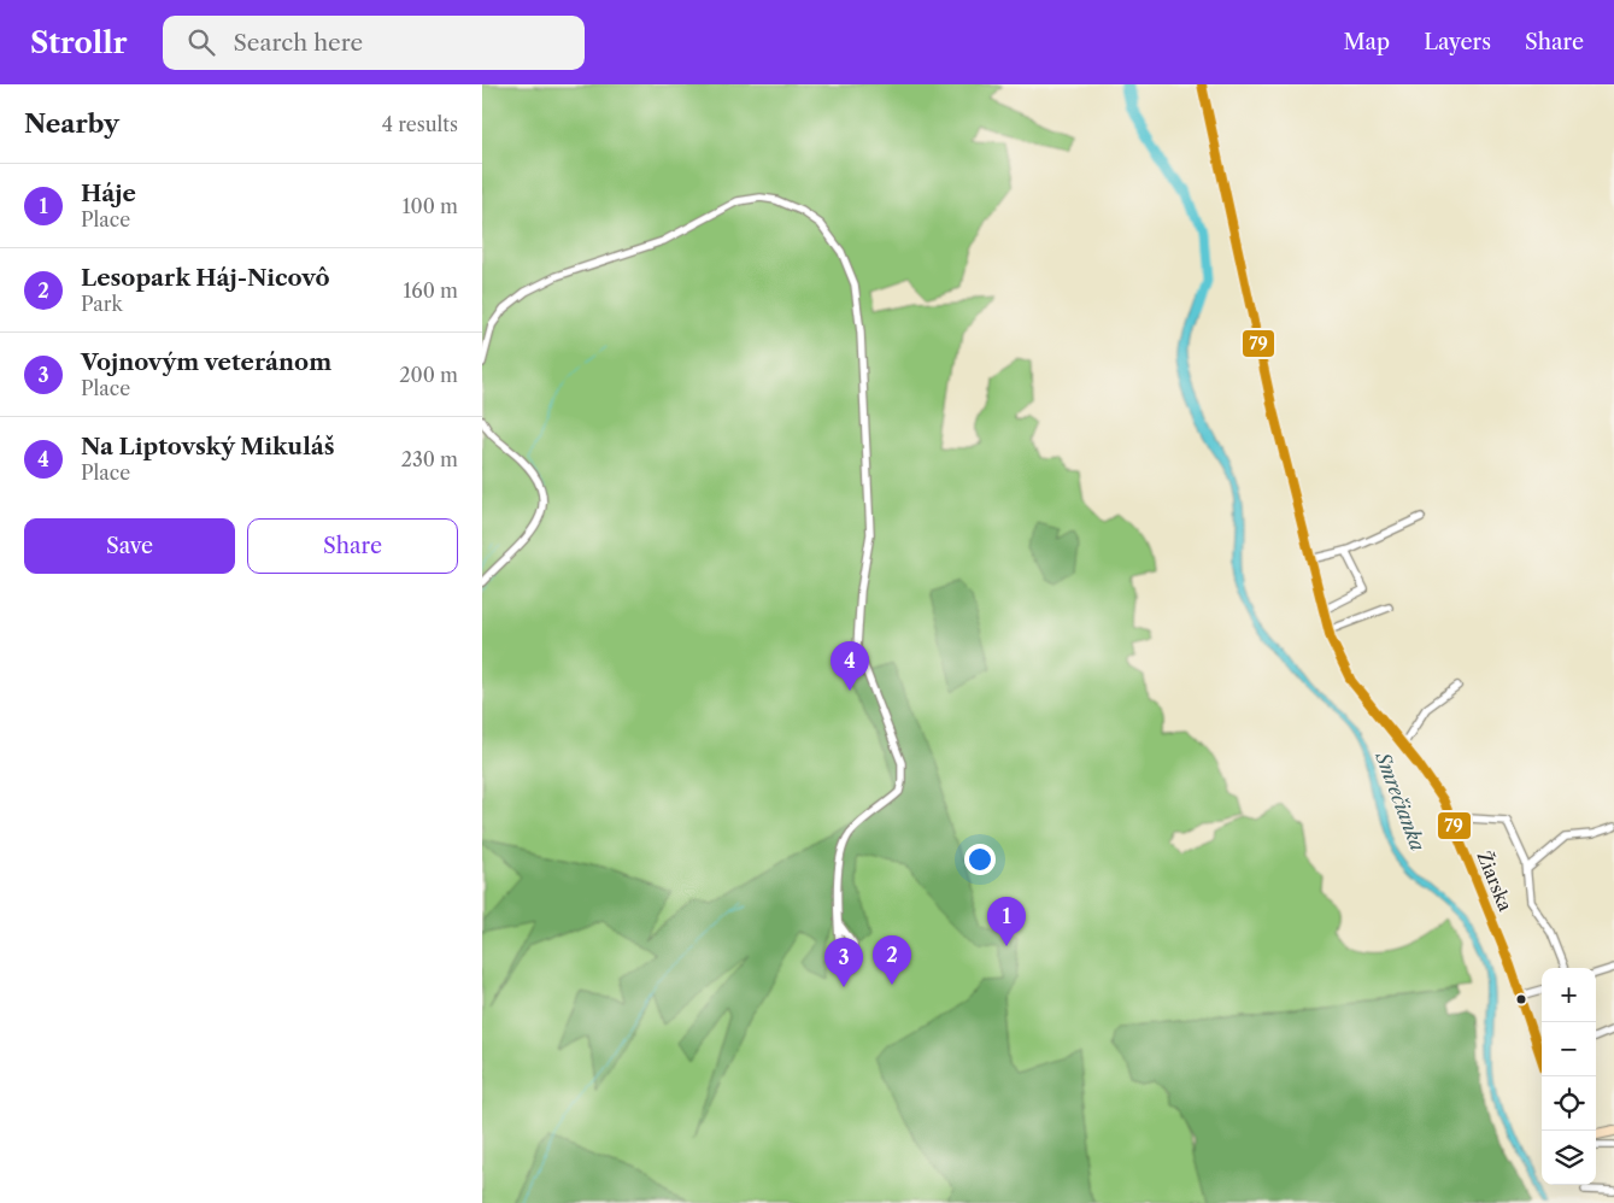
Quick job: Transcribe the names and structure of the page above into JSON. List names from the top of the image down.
{
  "streets": {
    "street": ["Žiarska"]
  },
  "water": ["Smrečianka"],
  "lines": ["transit line 79"],
  "page": {
    "header": "Strollr",
    "search": "Search here",
    "nav": ["Map", "Layers", "Share"],
    "heading": ["Nearby", "4 results"],
    "list": [
      {
        "mark": "1",
        "name": "Háje",
        "note": "Place",
        "value": "100 m"
      },
      {
        "mark": "2",
        "name": "Lesopark Háj-Nicovô",
        "note": "Park",
        "value": "160 m"
      },
      {
        "mark": "3",
        "name": "Vojnovým veteránom",
        "note": "Place",
        "value": "200 m"
      },
      {
        "mark": "4",
        "name": "Na Liptovský Mikuláš",
        "note": "Place",
        "value": "230 m"
      }
    ],
    "buttons": ["Save", "Share"],
    "pins": [
      "4",
      "1",
      "2",
      "3"
    ],
    "map_buttons": ["+", "−"]
  }
}
